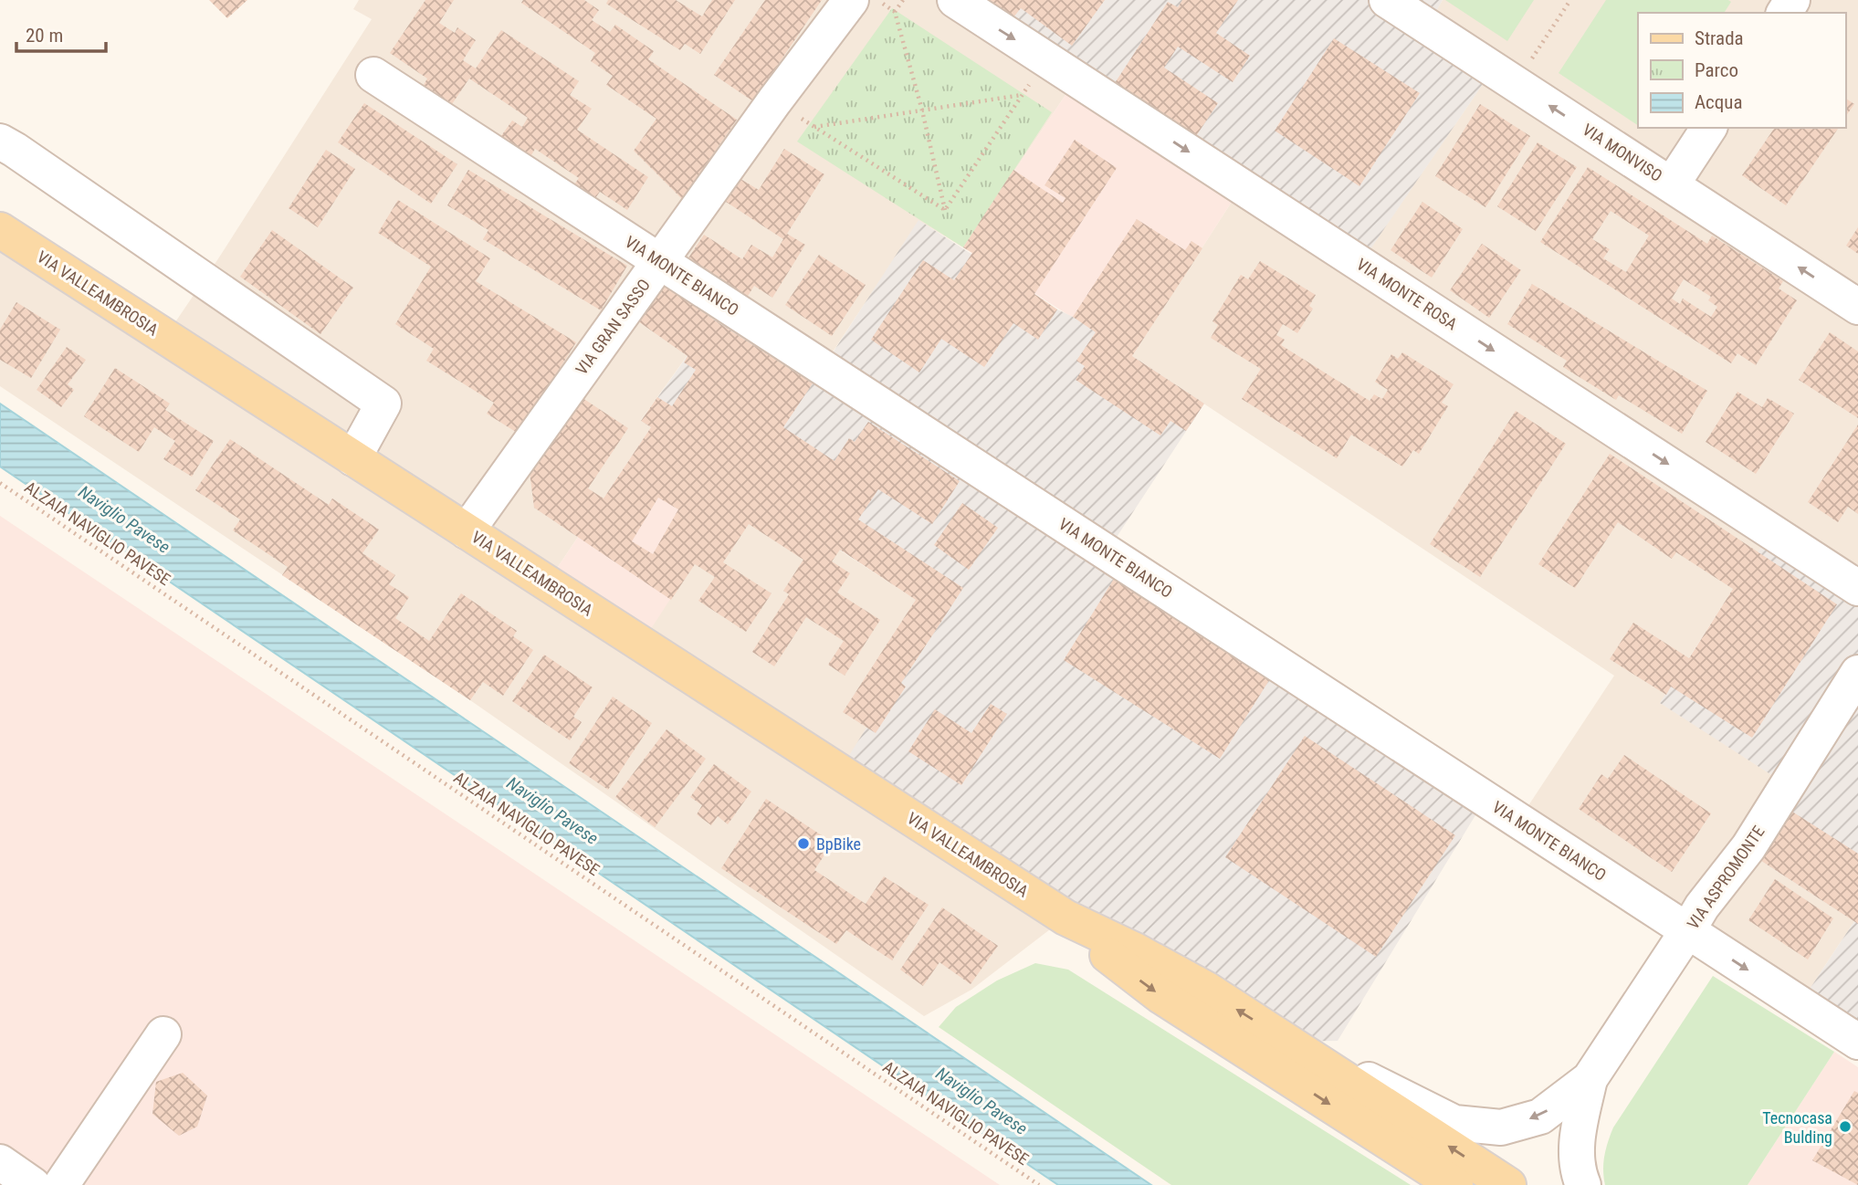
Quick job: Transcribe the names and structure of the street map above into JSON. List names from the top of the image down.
{
  "streets": {
    "main road": ["VIA VALLEAMBROSIA"],
    "street": [
      "VIA MONVISO",
      "VIA MONTE BIANCO",
      "VIA MONTE ROSA",
      "VIA GRAN SASSO",
      "VIA ASPROMONTE"
    ],
    "path": ["ALZAIA NAVIGLIO PAVESE"]
  },
  "crossings": [
    ["VIA MONTE BIANCO", "VIA GRAN SASSO"],
    ["VIA MONTE BIANCO", "VIA ASPROMONTE"],
    ["VIA VALLEAMBROSIA", "VIA GRAN SASSO"]
  ],
  "one_way": ["VIA MONVISO", "VIA MONTE ROSA"],
  "water": ["Naviglio Pavese"],
  "places": ["BpBike", "Tecnocasa Bulding"],
  "legend": ["Strada", "Parco", "Acqua"],
  "scale_bar": "20 m"
}
